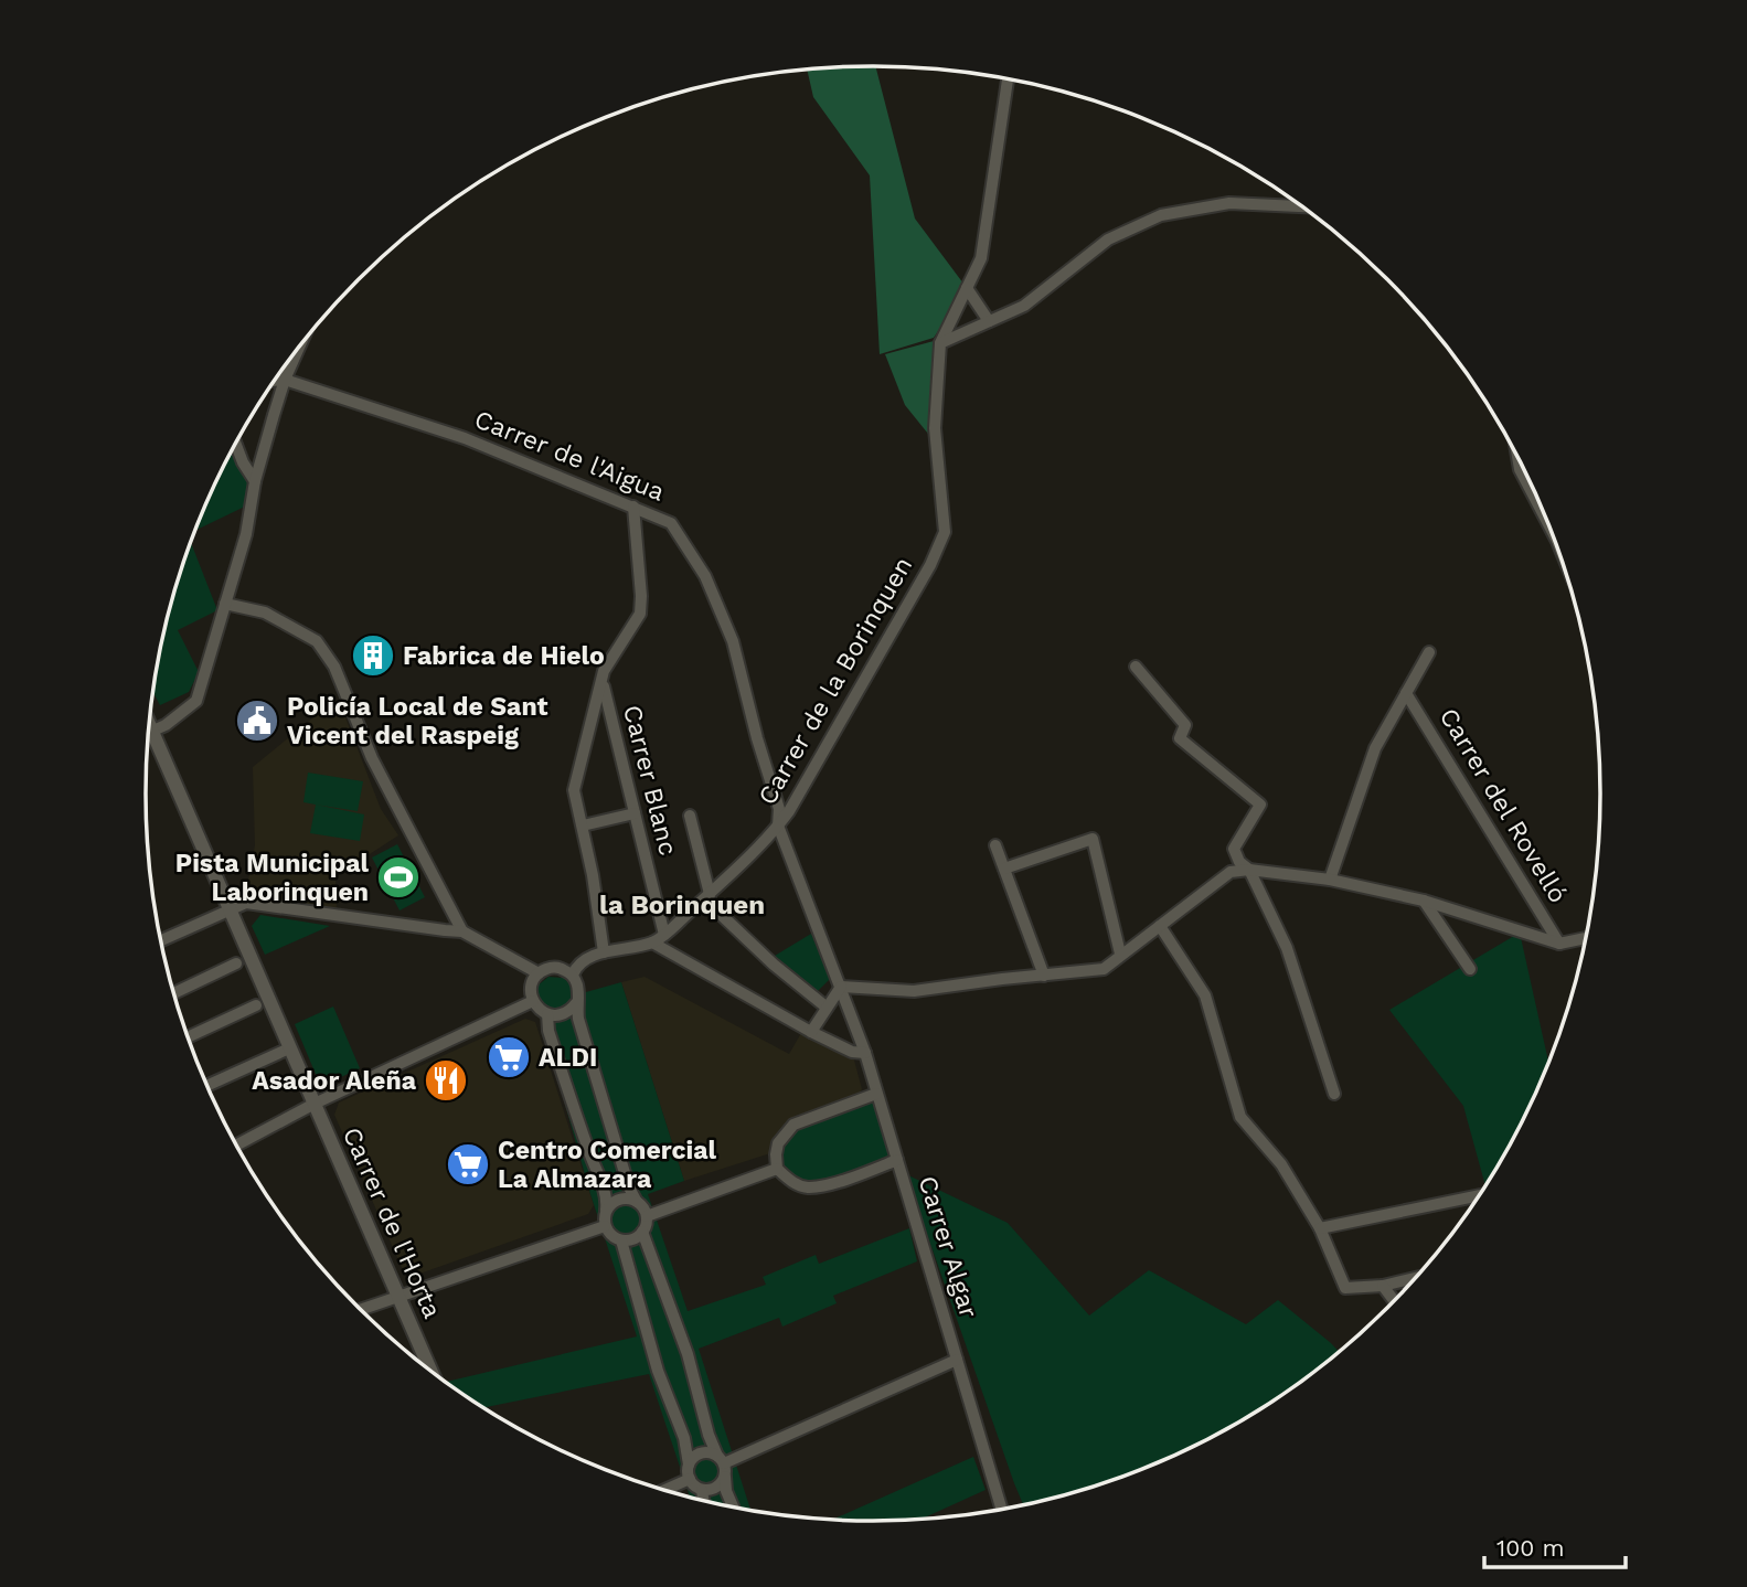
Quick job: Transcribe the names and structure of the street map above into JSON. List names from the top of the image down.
{
  "streets": {
    "street": [
      "Carrer de l'Aigua",
      "Carrer de la Borinquen",
      "Carrer Blanc",
      "Carrer del Rovelló",
      "Carrer de l'Horta",
      "Carrer Algar"
    ]
  },
  "crossings": [
    ["Carrer de l'Aigua", "Carrer de la Borinquen"],
    ["Carrer de l'Aigua", "Carrer Algar"],
    ["Carrer de la Borinquen", "Carrer Blanc"]
  ],
  "districts": ["la Borinquen"],
  "places": {
    "building": ["Fabrica de Hielo"],
    "public building": ["Policía Local de Sant Vicent del Raspeig"],
    "sports": ["Pista Municipal Laborinquen"],
    "supermarket": ["ALDI", "Centro Comercial La Almazara"],
    "restaurant": ["Asador Aleña"]
  },
  "scale_bar": "100 m"
}
